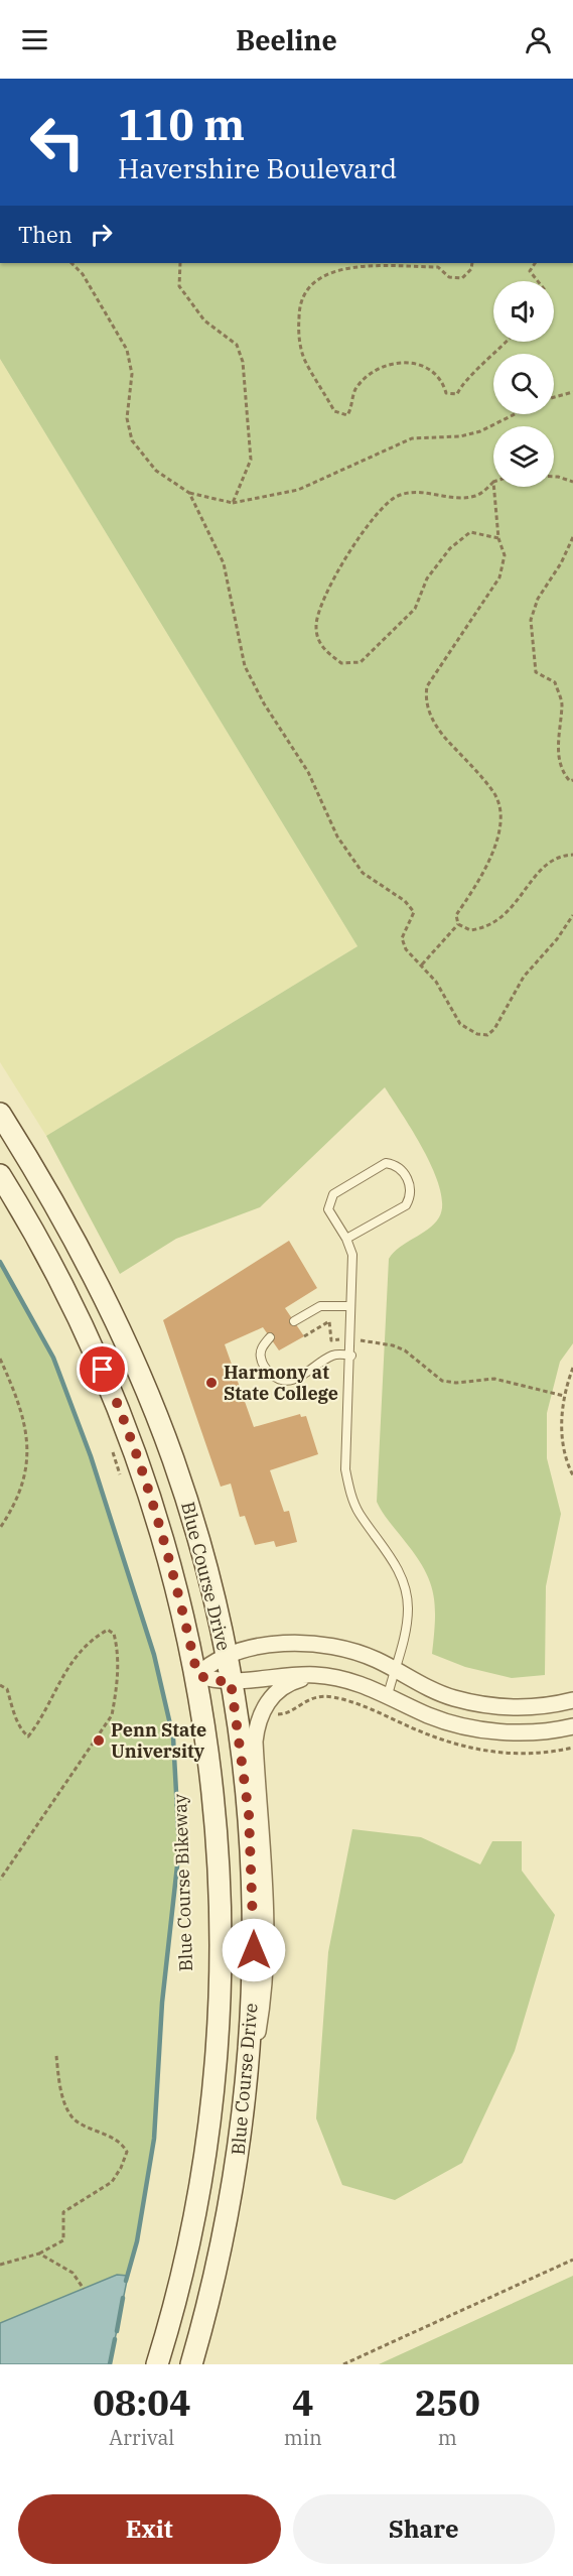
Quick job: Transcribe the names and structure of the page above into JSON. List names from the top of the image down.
{
  "streets": {
    "main road": ["Blue Course Drive"]
  },
  "places": ["Harmony at State College", "Penn State University"],
  "page": {
    "header": "Beeline",
    "turn": ["110 m", "Havershire Boulevard"],
    "then": "Then",
    "eta": [
      "08:04",
      "Arrival",
      "4",
      "min",
      "250",
      "m"
    ],
    "buttons": ["Exit", "Share"]
  }
}
